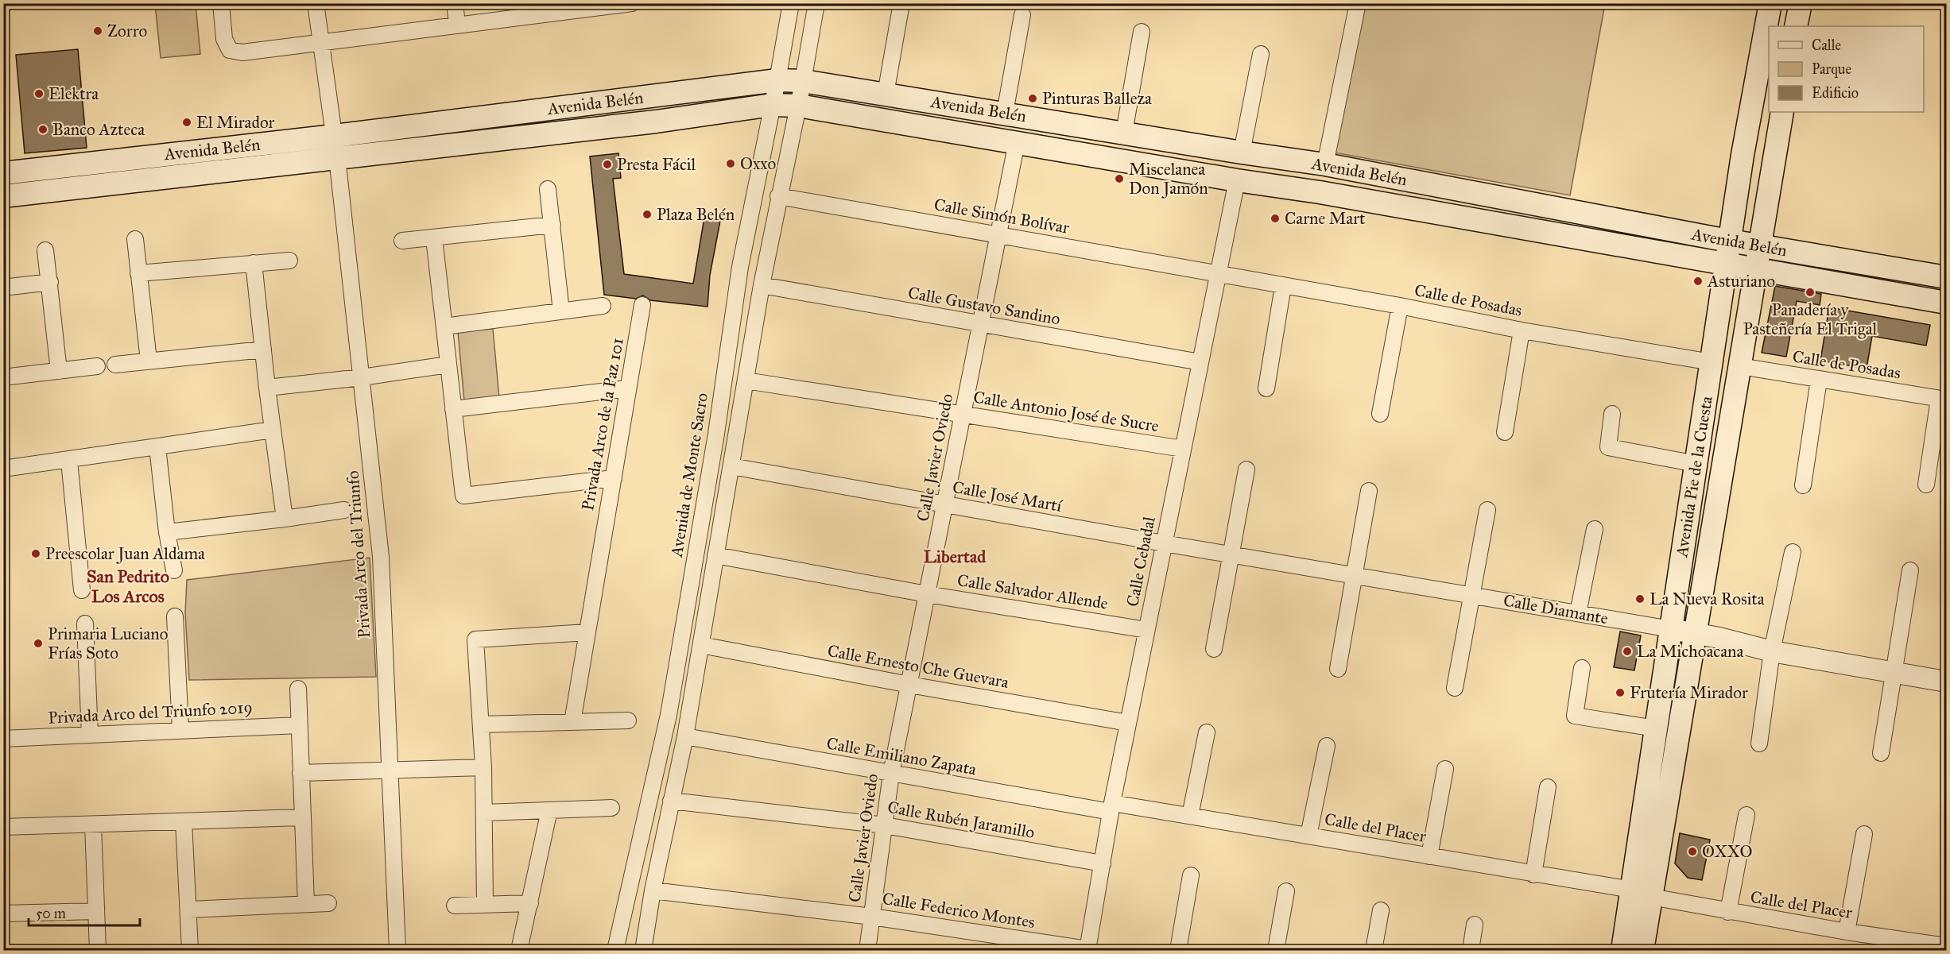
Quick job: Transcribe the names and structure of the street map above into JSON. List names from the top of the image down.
{
  "streets": {
    "main road": ["Avenida Belén", "Avenida Pie de la Cuesta"],
    "street": [
      "Calle Simón Bolívar",
      "Calle de Posadas",
      "Calle Gustavo Sandino",
      "Calle Antonio José de Sucre",
      "Privada Arco de la Paz 101",
      "Calle Javier Oviedo",
      "Avenida de Monte Sacro",
      "Calle José Martí",
      "Privada Arco del Triunfo",
      "Calle Cebadal",
      "Calle Salvador Allende",
      "Calle Diamante",
      "Calle Ernesto Che Guevara",
      "Privada Arco del Triunfo 2019",
      "Calle Emiliano Zapata",
      "Calle Rubén Jaramillo",
      "Calle del Placer",
      "Calle Federico Montes"
    ]
  },
  "crossings": [
    ["Avenida Belén", "Calle Javier Oviedo"],
    ["Avenida Belén", "Avenida de Monte Sacro"],
    ["Avenida Belén", "Avenida Pie de la Cuesta"],
    ["Avenida Belén", "Privada Arco del Triunfo"],
    ["Avenida Belén", "Calle Cebadal"],
    ["Calle Simón Bolívar", "Calle de Posadas"],
    ["Calle Simón Bolívar", "Calle Javier Oviedo"],
    ["Calle Simón Bolívar", "Calle Cebadal"],
    ["Calle de Posadas", "Avenida Pie de la Cuesta"],
    ["Calle de Posadas", "Calle Cebadal"],
    ["Calle Gustavo Sandino", "Calle Javier Oviedo"],
    ["Calle Gustavo Sandino", "Calle Cebadal"],
    ["Calle Antonio José de Sucre", "Calle Javier Oviedo"],
    ["Calle Antonio José de Sucre", "Calle Cebadal"],
    ["Calle Javier Oviedo", "Calle José Martí"],
    ["Calle Javier Oviedo", "Calle Salvador Allende"],
    ["Calle Javier Oviedo", "Calle Ernesto Che Guevara"],
    ["Calle Javier Oviedo", "Calle Emiliano Zapata"],
    ["Calle Javier Oviedo", "Calle Rubén Jaramillo"],
    ["Calle Javier Oviedo", "Calle Federico Montes"],
    ["Avenida Pie de la Cuesta", "Calle Diamante"],
    ["Avenida Pie de la Cuesta", "Calle del Placer"],
    ["Calle José Martí", "Calle Cebadal"],
    ["Calle José Martí", "Calle Diamante"],
    ["Calle Cebadal", "Calle Salvador Allende"],
    ["Calle Cebadal", "Calle Diamante"],
    ["Calle Cebadal", "Calle Ernesto Che Guevara"],
    ["Calle Cebadal", "Calle Emiliano Zapata"],
    ["Calle Cebadal", "Calle Rubén Jaramillo"],
    ["Calle Cebadal", "Calle del Placer"],
    ["Calle Cebadal", "Calle Federico Montes"],
    ["Calle Emiliano Zapata", "Calle del Placer"]
  ],
  "districts": ["Libertad", "San Pedrito Los Arcos"],
  "places": [
    "Zorro",
    "Elektra",
    "Pinturas Balleza",
    "El Mirador",
    "Banco Azteca",
    "Oxxo",
    "Presta Fácil",
    "Miscelanea Don Jamón",
    "Plaza Belén",
    "Carne Mart",
    "Asturiano",
    "Panadería y Pasteñería El Trigal",
    "Preescolar Juan Aldama",
    "La Nueva Rosita",
    "Primaria Luciano Frías Soto",
    "La Michoacana",
    "Frutería Mirador",
    "OXXO"
  ],
  "legend": ["Calle", "Parque", "Edificio"],
  "scale_bar": "50 m"
}
